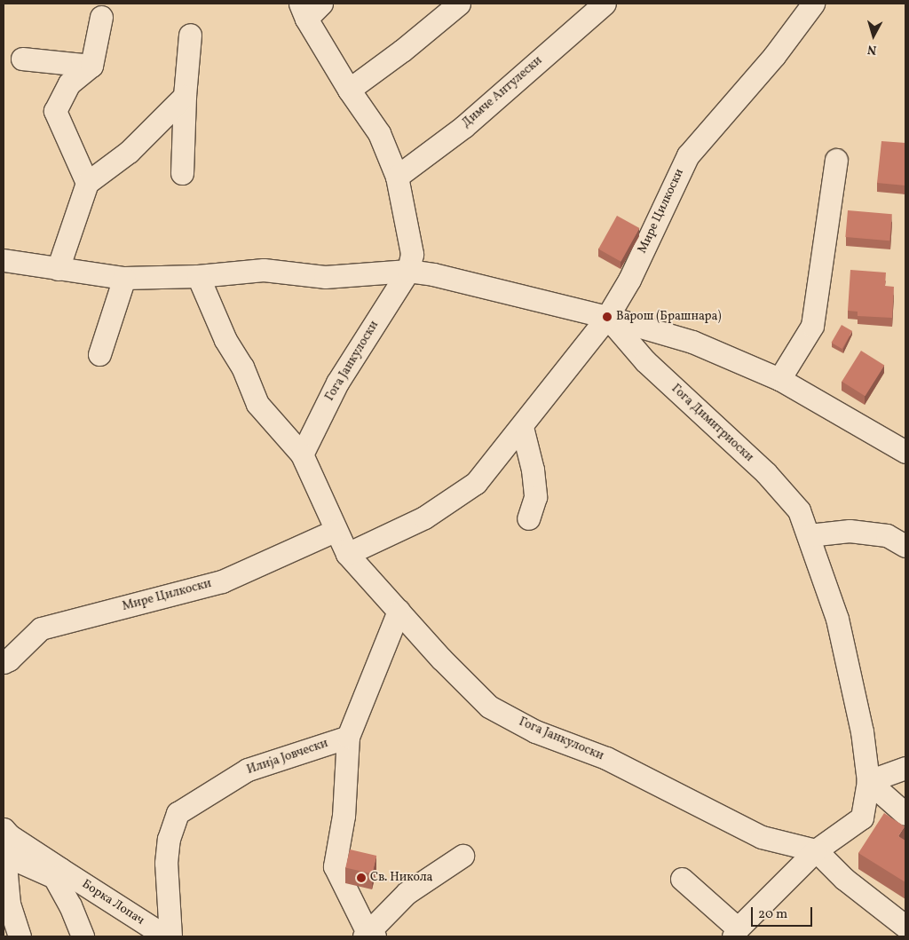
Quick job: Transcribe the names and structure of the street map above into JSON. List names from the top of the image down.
{
  "streets": {
    "street": [
      "Димче Антулески",
      "Мире Цилкоски",
      "Гога Јанкулоски",
      "Гога Димитриоски",
      "Илија Јовчески",
      "Борка Лопач"
    ]
  },
  "crossings": [
    ["Мире Цилкоски", "Гога Јанкулоски"],
    ["Мире Цилкоски", "Гога Димитриоски"],
    ["Гога Јанкулоски", "Гога Димитриоски"],
    ["Гога Јанкулоски", "Илија Јовчески"]
  ],
  "places": ["Варош (Брашнара)", "Св. Никола"],
  "scale_bar": "20 m",
  "north": "bottom"
}
